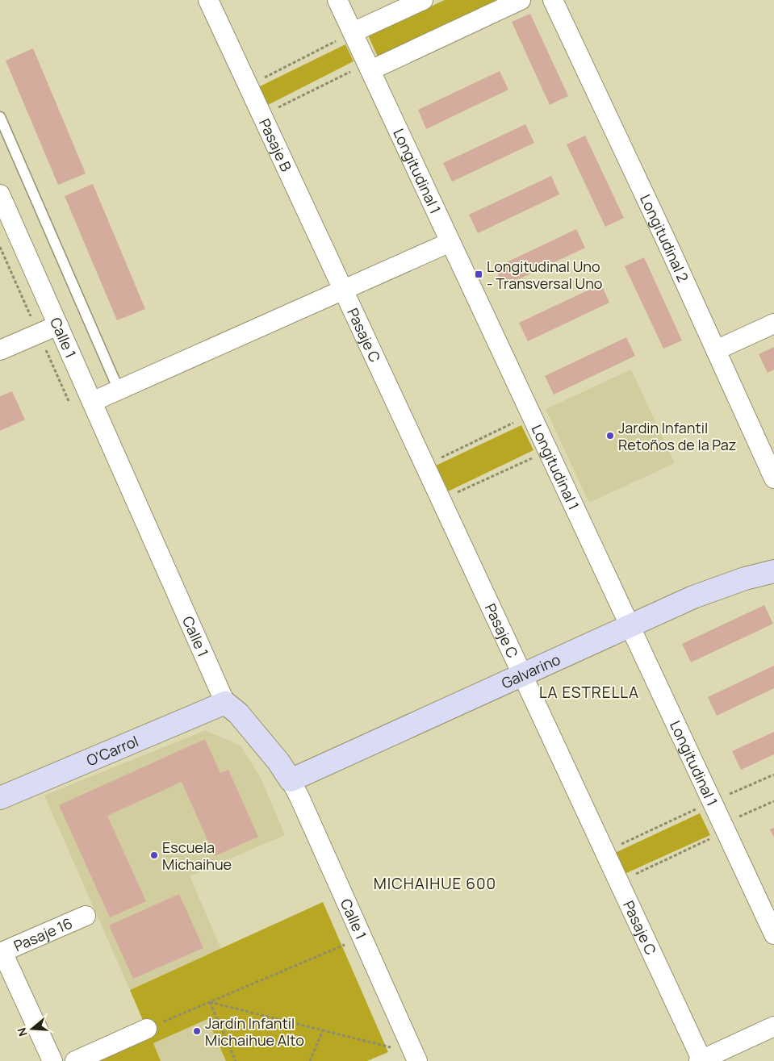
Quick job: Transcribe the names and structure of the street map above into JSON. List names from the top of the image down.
{
  "streets": {
    "street": [
      "Pasaje B",
      "Longitudinal 1",
      "Longitudinal 2",
      "Pasaje C",
      "Calle 1",
      "Galvarino",
      "O'Carrol",
      "Pasaje 16"
    ]
  },
  "crossings": [
    ["Pasaje B", "Pasaje C"],
    ["Longitudinal 1", "Galvarino"],
    ["Pasaje C", "Galvarino"],
    ["Calle 1", "Galvarino"],
    ["Calle 1", "O'Carrol"]
  ],
  "districts": ["LA ESTRELLA", "MICHAIHUE 600"],
  "places": {
    "transit": ["Longitudinal Uno - Transversal Uno"],
    "other": ["Jardin Infantil Retoños de la Paz", "Escuela Michaihue", "Jardín Infantil Michaihue Alto"]
  },
  "north": "left"
}
